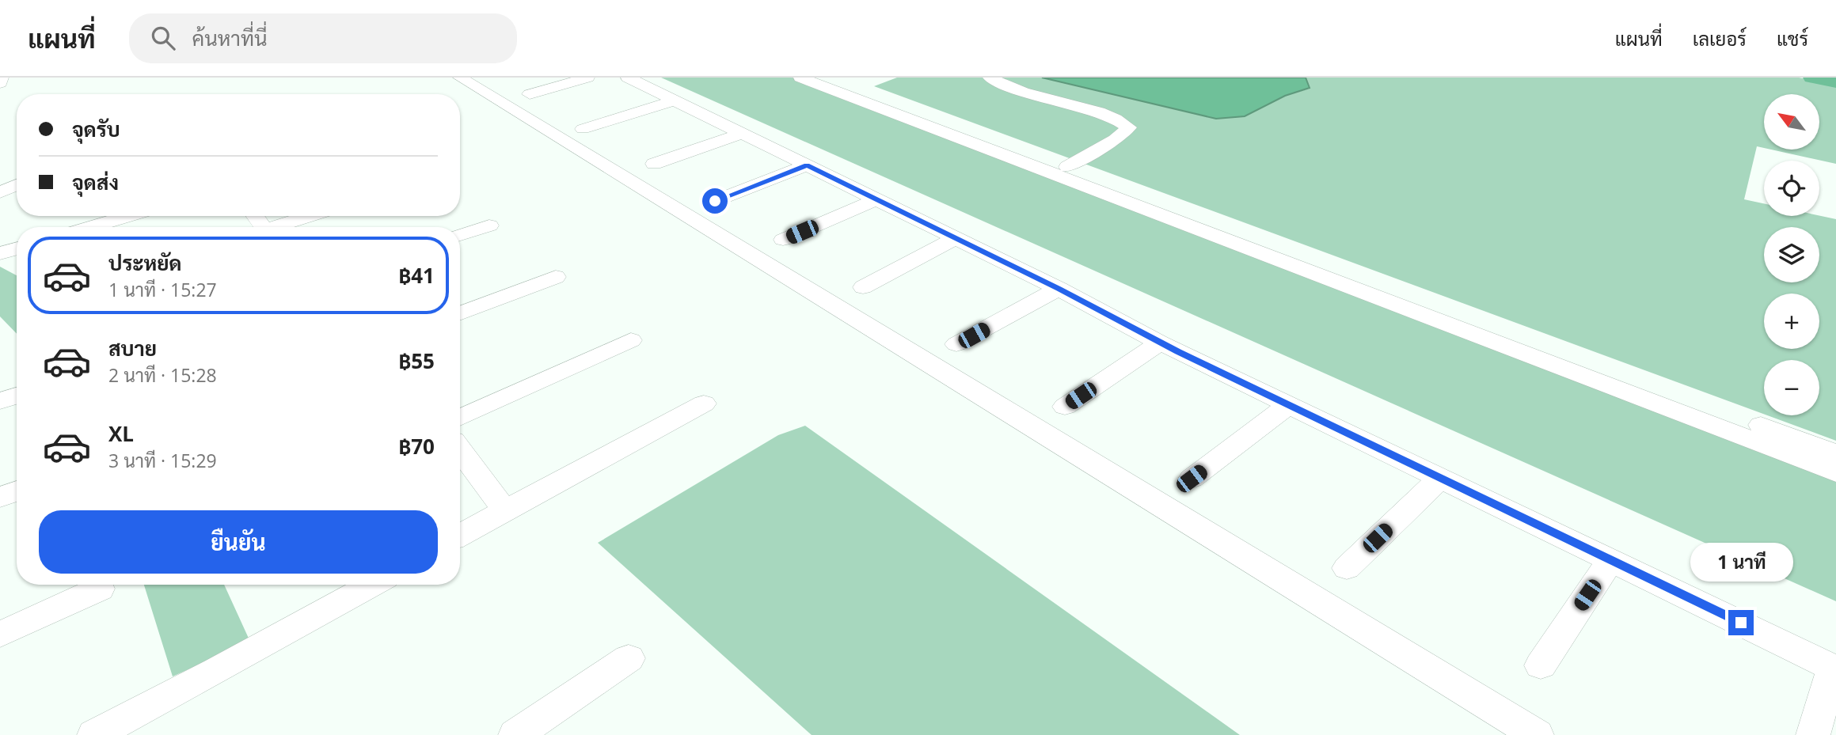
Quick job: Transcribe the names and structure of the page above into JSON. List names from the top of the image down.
{
  "north": "top left",
  "page": {
    "header": "แผนที่",
    "search": "ค้นหาที่นี่",
    "nav": ["แผนที่", "เลเยอร์", "แชร์"],
    "map_buttons": ["+", "−"],
    "banner": ["จุดรับ", "จุดส่ง"],
    "list": [
      {
        "name": "ประหยัด",
        "note": "1 นาที · 15:27",
        "value": "฿41"
      },
      {
        "name": "สบาย",
        "note": "2 นาที · 15:28",
        "value": "฿55"
      },
      {
        "name": "XL",
        "note": "3 นาที · 15:29",
        "value": "฿70"
      }
    ],
    "buttons": "ยืนยัน",
    "bubble": "1 นาที"
  }
}
